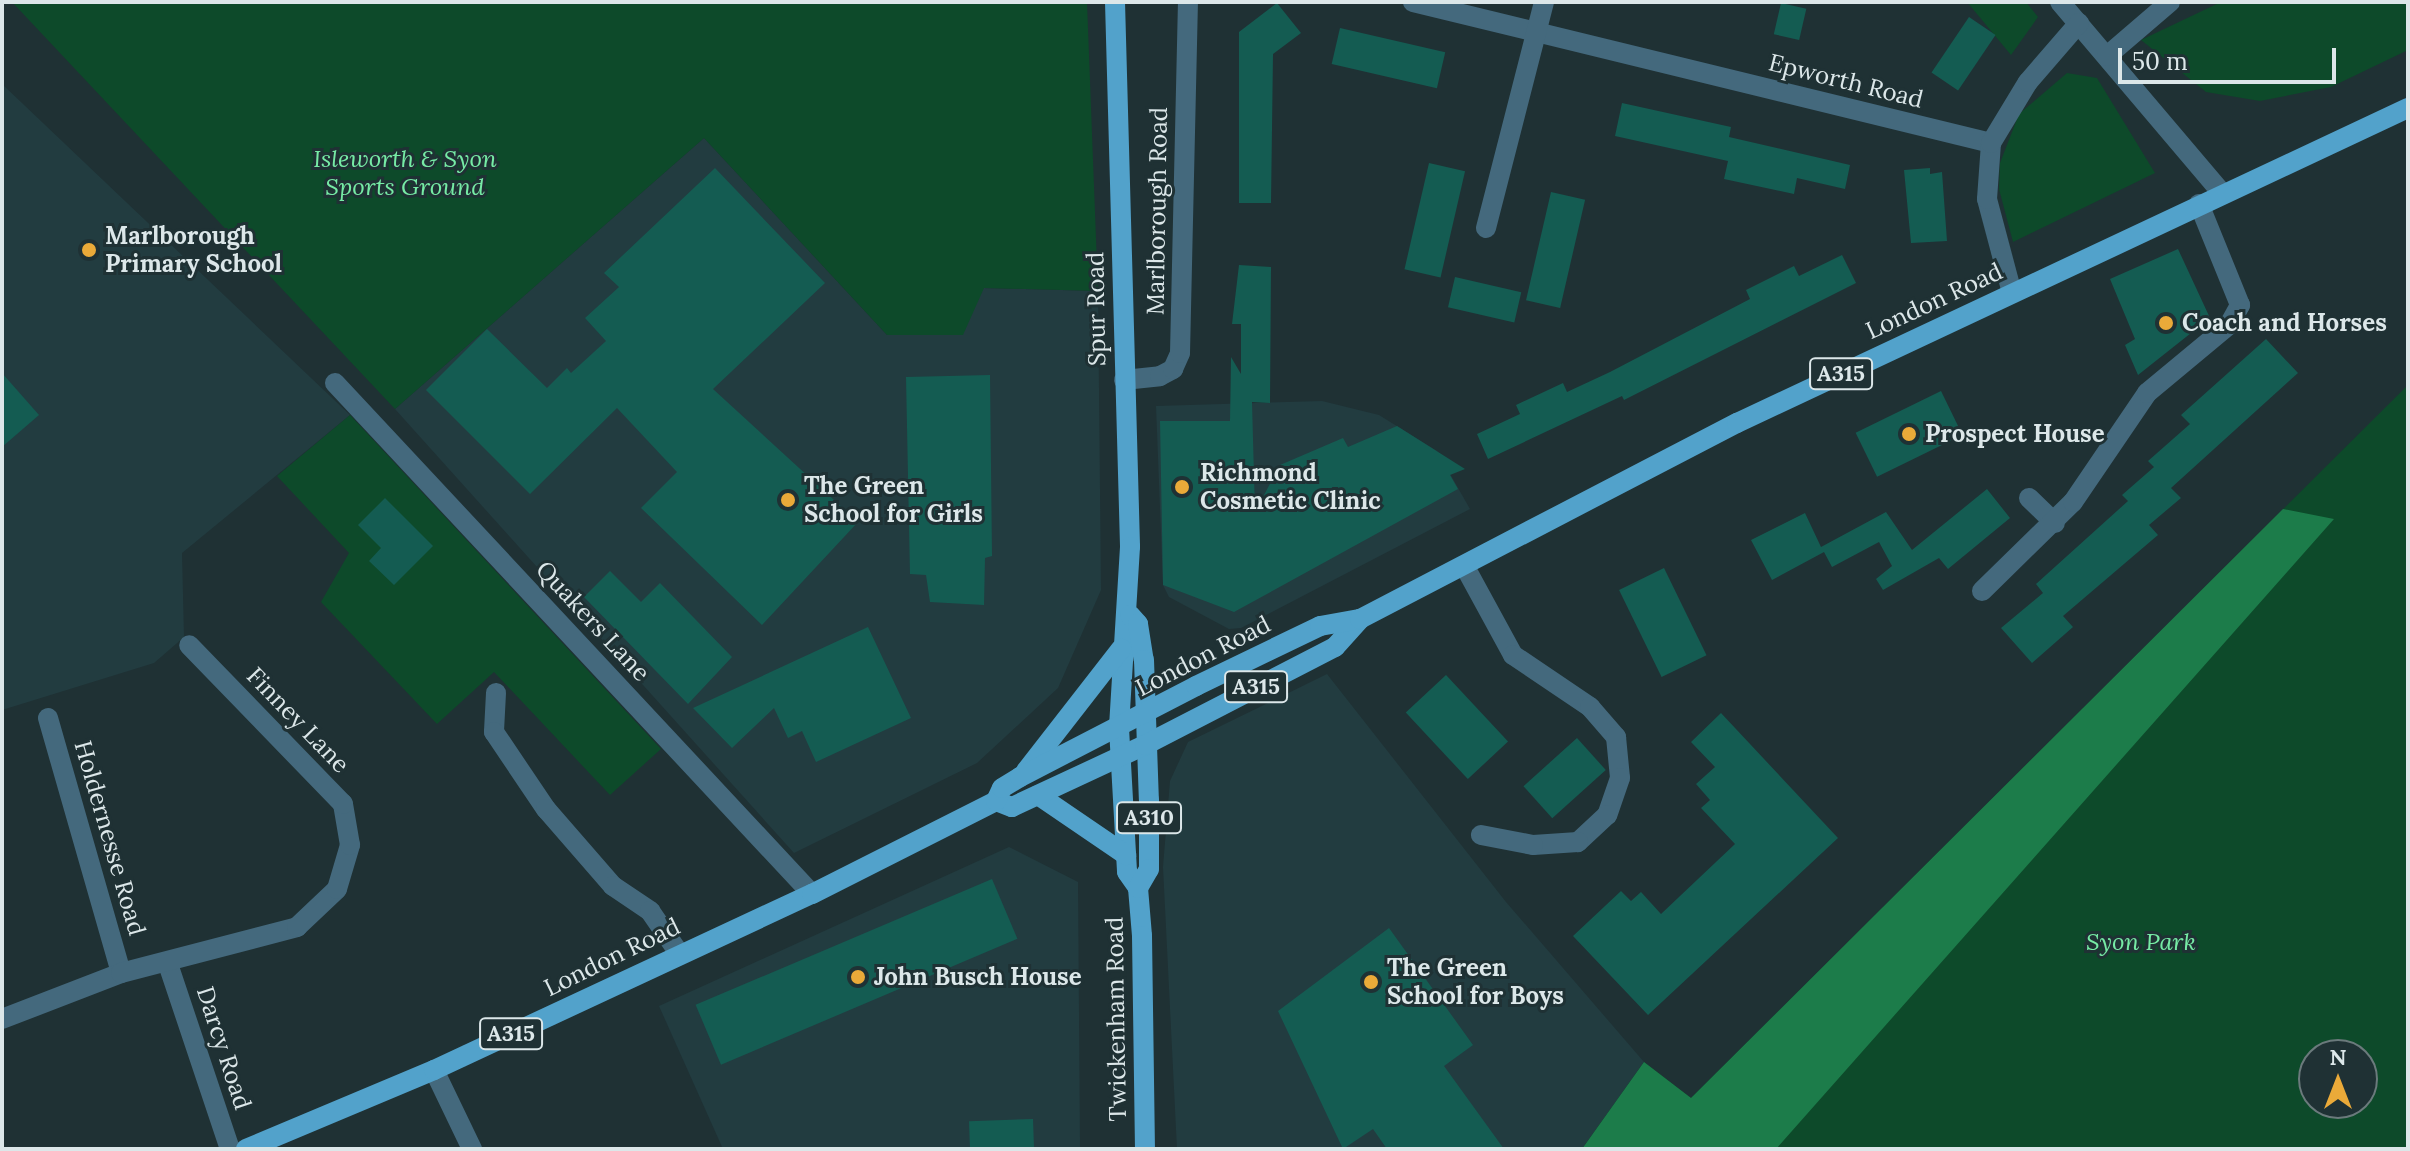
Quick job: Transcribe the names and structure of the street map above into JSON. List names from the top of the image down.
{
  "streets": {
    "main road": [
      "London Road",
      "Spur Road",
      "A315",
      "A310",
      "Twickenham Road"
    ],
    "street": [
      "Epworth Road",
      "Marlborough Road",
      "Quakers Lane",
      "Finney Lane",
      "Holdernesse Road",
      "Darcy Road"
    ]
  },
  "crossings": [
    ["Marlborough Road", "Spur Road"],
    ["London Road", "Spur Road"],
    ["London Road", "Quakers Lane"],
    ["London Road", "A310"],
    ["London Road", "Twickenham Road"],
    ["Spur Road", "A310"],
    ["Finney Lane", "Holdernesse Road"],
    ["Finney Lane", "Darcy Road"],
    ["A310", "Twickenham Road"]
  ],
  "parks": ["Isleworth & Syon Sports Ground", "Syon Park"],
  "places": [
    "Marlborough Primary School",
    "Coach and Horses",
    "Prospect House",
    "Richmond Cosmetic Clinic",
    "The Green School for Girls",
    "John Busch House",
    "The Green School for Boys"
  ],
  "scale_bar": "50 m",
  "north": "top"
}
